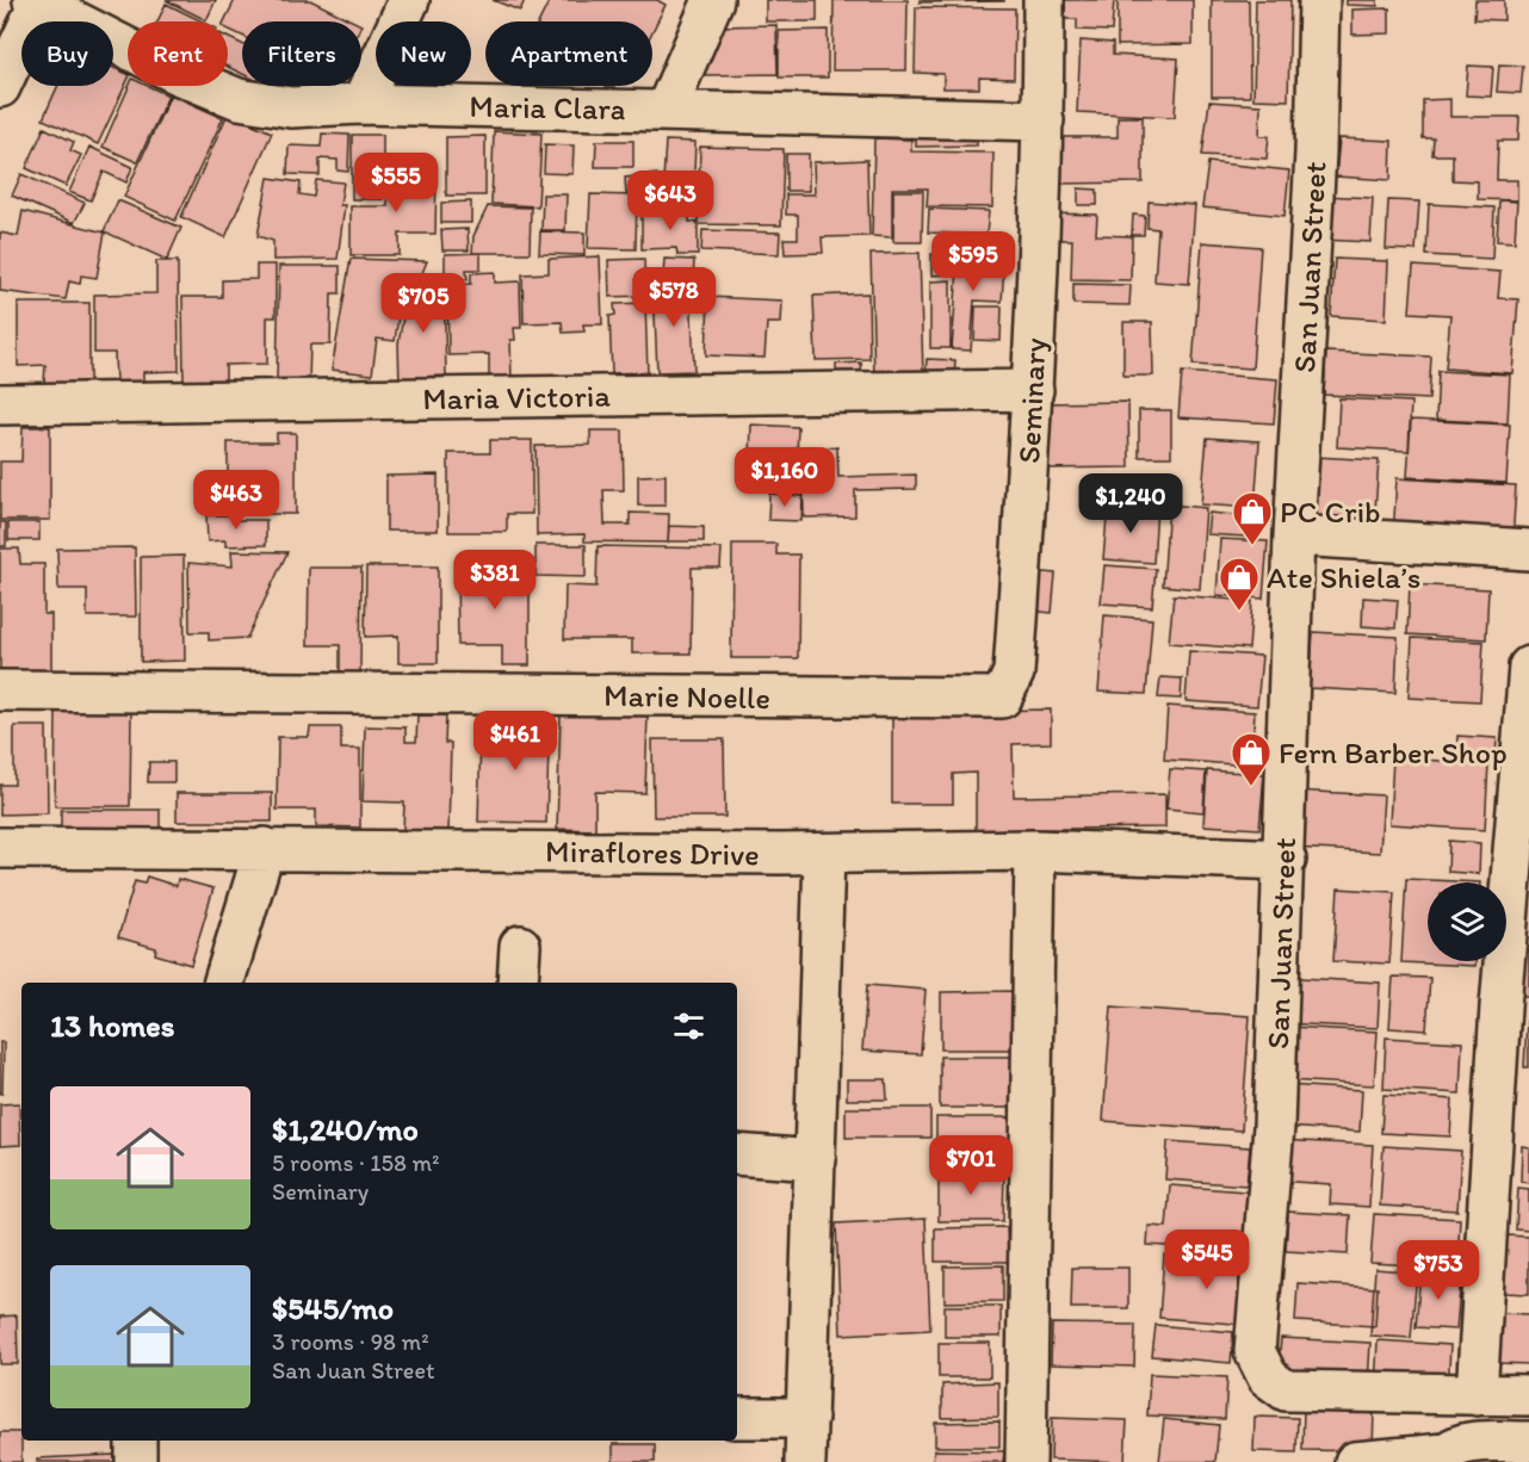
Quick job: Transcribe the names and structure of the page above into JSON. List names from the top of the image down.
{
  "streets": {
    "street": [
      "Maria Clara",
      "San Juan Street",
      "Maria Victoria",
      "Seminary",
      "Marie Noelle",
      "Miraflores Drive"
    ]
  },
  "crossings": [
    ["Maria Clara", "Seminary"],
    ["San Juan Street", "Miraflores Drive"],
    ["Maria Victoria", "Seminary"],
    ["Seminary", "Marie Noelle"]
  ],
  "places": {
    "shop": ["PC Crib", "Ate Shiela’s", "Fern Barber Shop"]
  },
  "page": {
    "chip": [
      "Buy",
      "Rent",
      "Filters",
      "New",
      "Apartment"
    ],
    "price": [
      "$555",
      "$643",
      "$595",
      "$578",
      "$705",
      "$1,160",
      "$463",
      "$1,240",
      "$381",
      "$461",
      "$701",
      "$545",
      "$753"
    ],
    "heading": "13 homes",
    "list": [
      {
        "name": "$1,240/mo",
        "note": "5 rooms · 158 m² · Seminary"
      },
      {
        "name": "$545/mo",
        "note": "3 rooms · 98 m² · San Juan Street"
      }
    ]
  }
}
